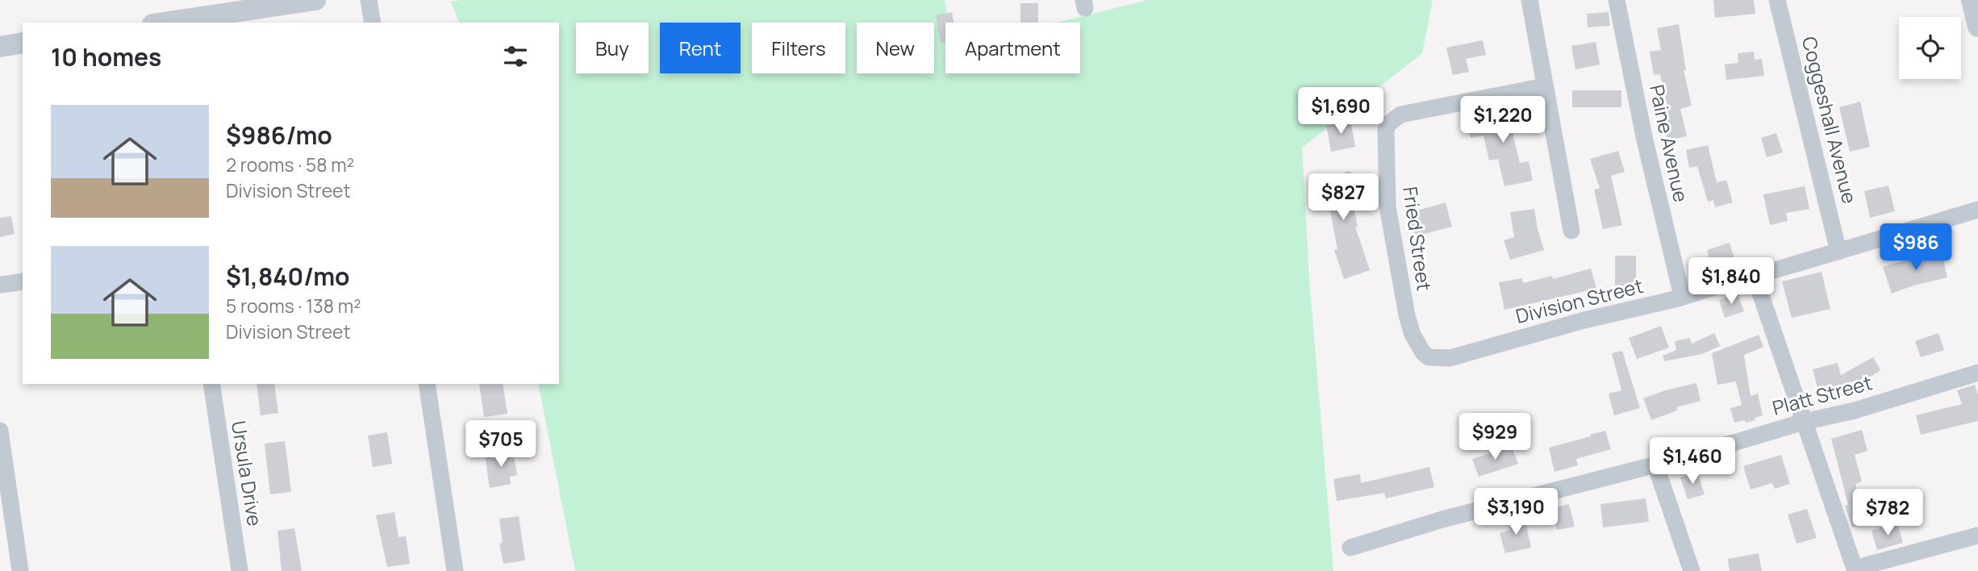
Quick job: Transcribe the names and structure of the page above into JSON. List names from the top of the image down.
{
  "streets": {
    "street": [
      "Coggeshall Avenue",
      "Paine Avenue",
      "Fried Street",
      "Division Street",
      "Platt Street",
      "Ursula Drive"
    ]
  },
  "crossings": [
    ["Coggeshall Avenue", "Division Street"],
    ["Paine Avenue", "Division Street"],
    ["Fried Street", "Division Street"]
  ],
  "page": {
    "chip": [
      "Buy",
      "Rent",
      "Filters",
      "New",
      "Apartment"
    ],
    "heading": "10 homes",
    "price": [
      "$1,690",
      "$1,220",
      "$827",
      "$986",
      "$1,840",
      "$929",
      "$705",
      "$1,460",
      "$3,190",
      "$782"
    ],
    "list": [
      {
        "name": "$986/mo",
        "note": "2 rooms · 58 m² · Division Street"
      },
      {
        "name": "$1,840/mo",
        "note": "5 rooms · 138 m² · Division Street"
      }
    ]
  }
}
